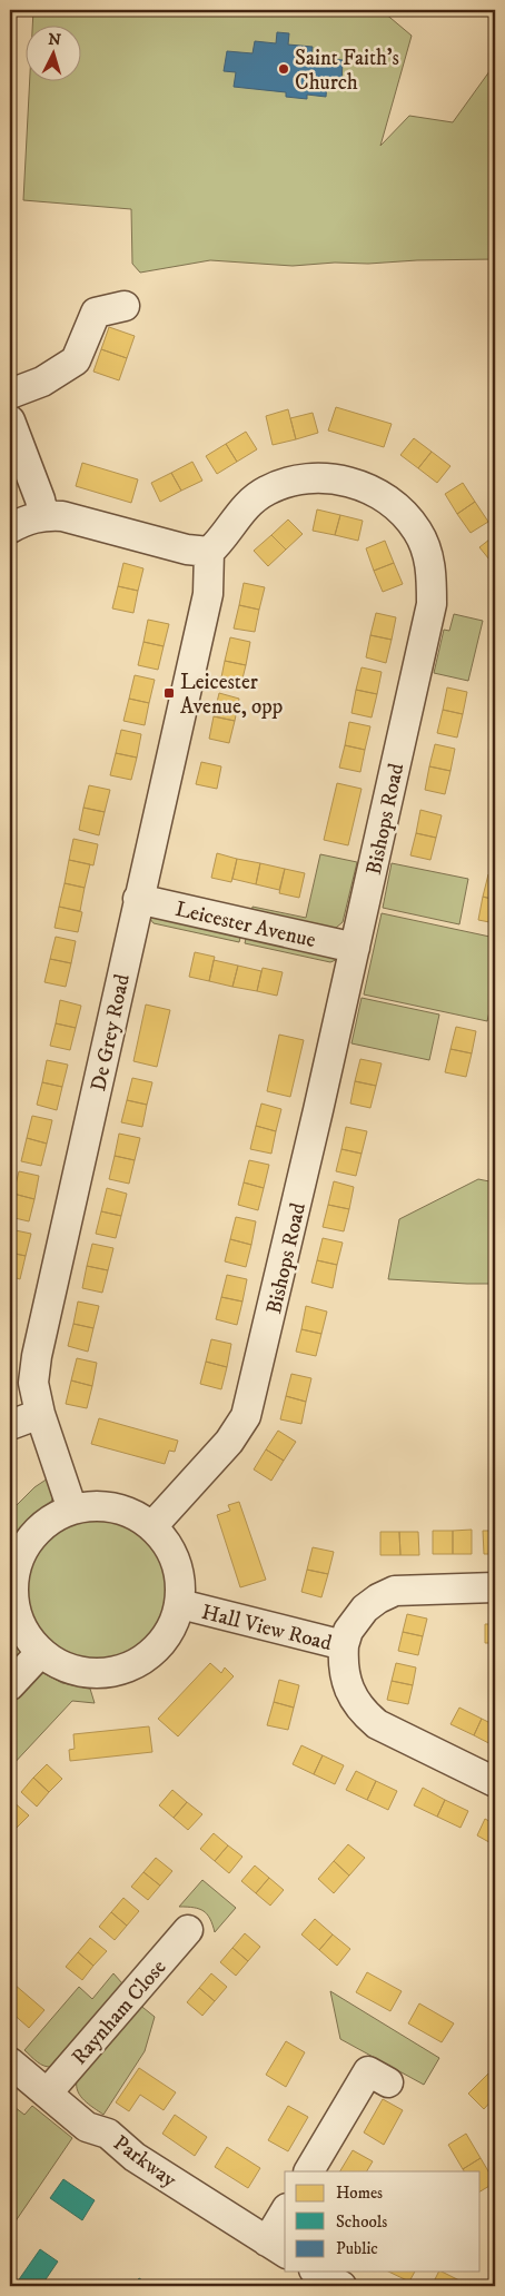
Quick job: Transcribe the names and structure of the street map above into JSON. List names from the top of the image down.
{
  "streets": {
    "street": [
      "Bishops Road",
      "Leicester Avenue",
      "De Grey Road",
      "Hall View Road",
      "Raynham Close",
      "Parkway"
    ]
  },
  "crossings": [
    ["Bishops Road", "Leicester Avenue"],
    ["Bishops Road", "De Grey Road"],
    ["Bishops Road", "Hall View Road"],
    ["Leicester Avenue", "De Grey Road"],
    ["De Grey Road", "Hall View Road"],
    ["Raynham Close", "Parkway"]
  ],
  "places": {
    "other": ["Saint Faith's Church"],
    "transit": ["Leicester Avenue, opp"]
  },
  "legend": ["Homes", "Schools", "Public"],
  "north": "top"
}
